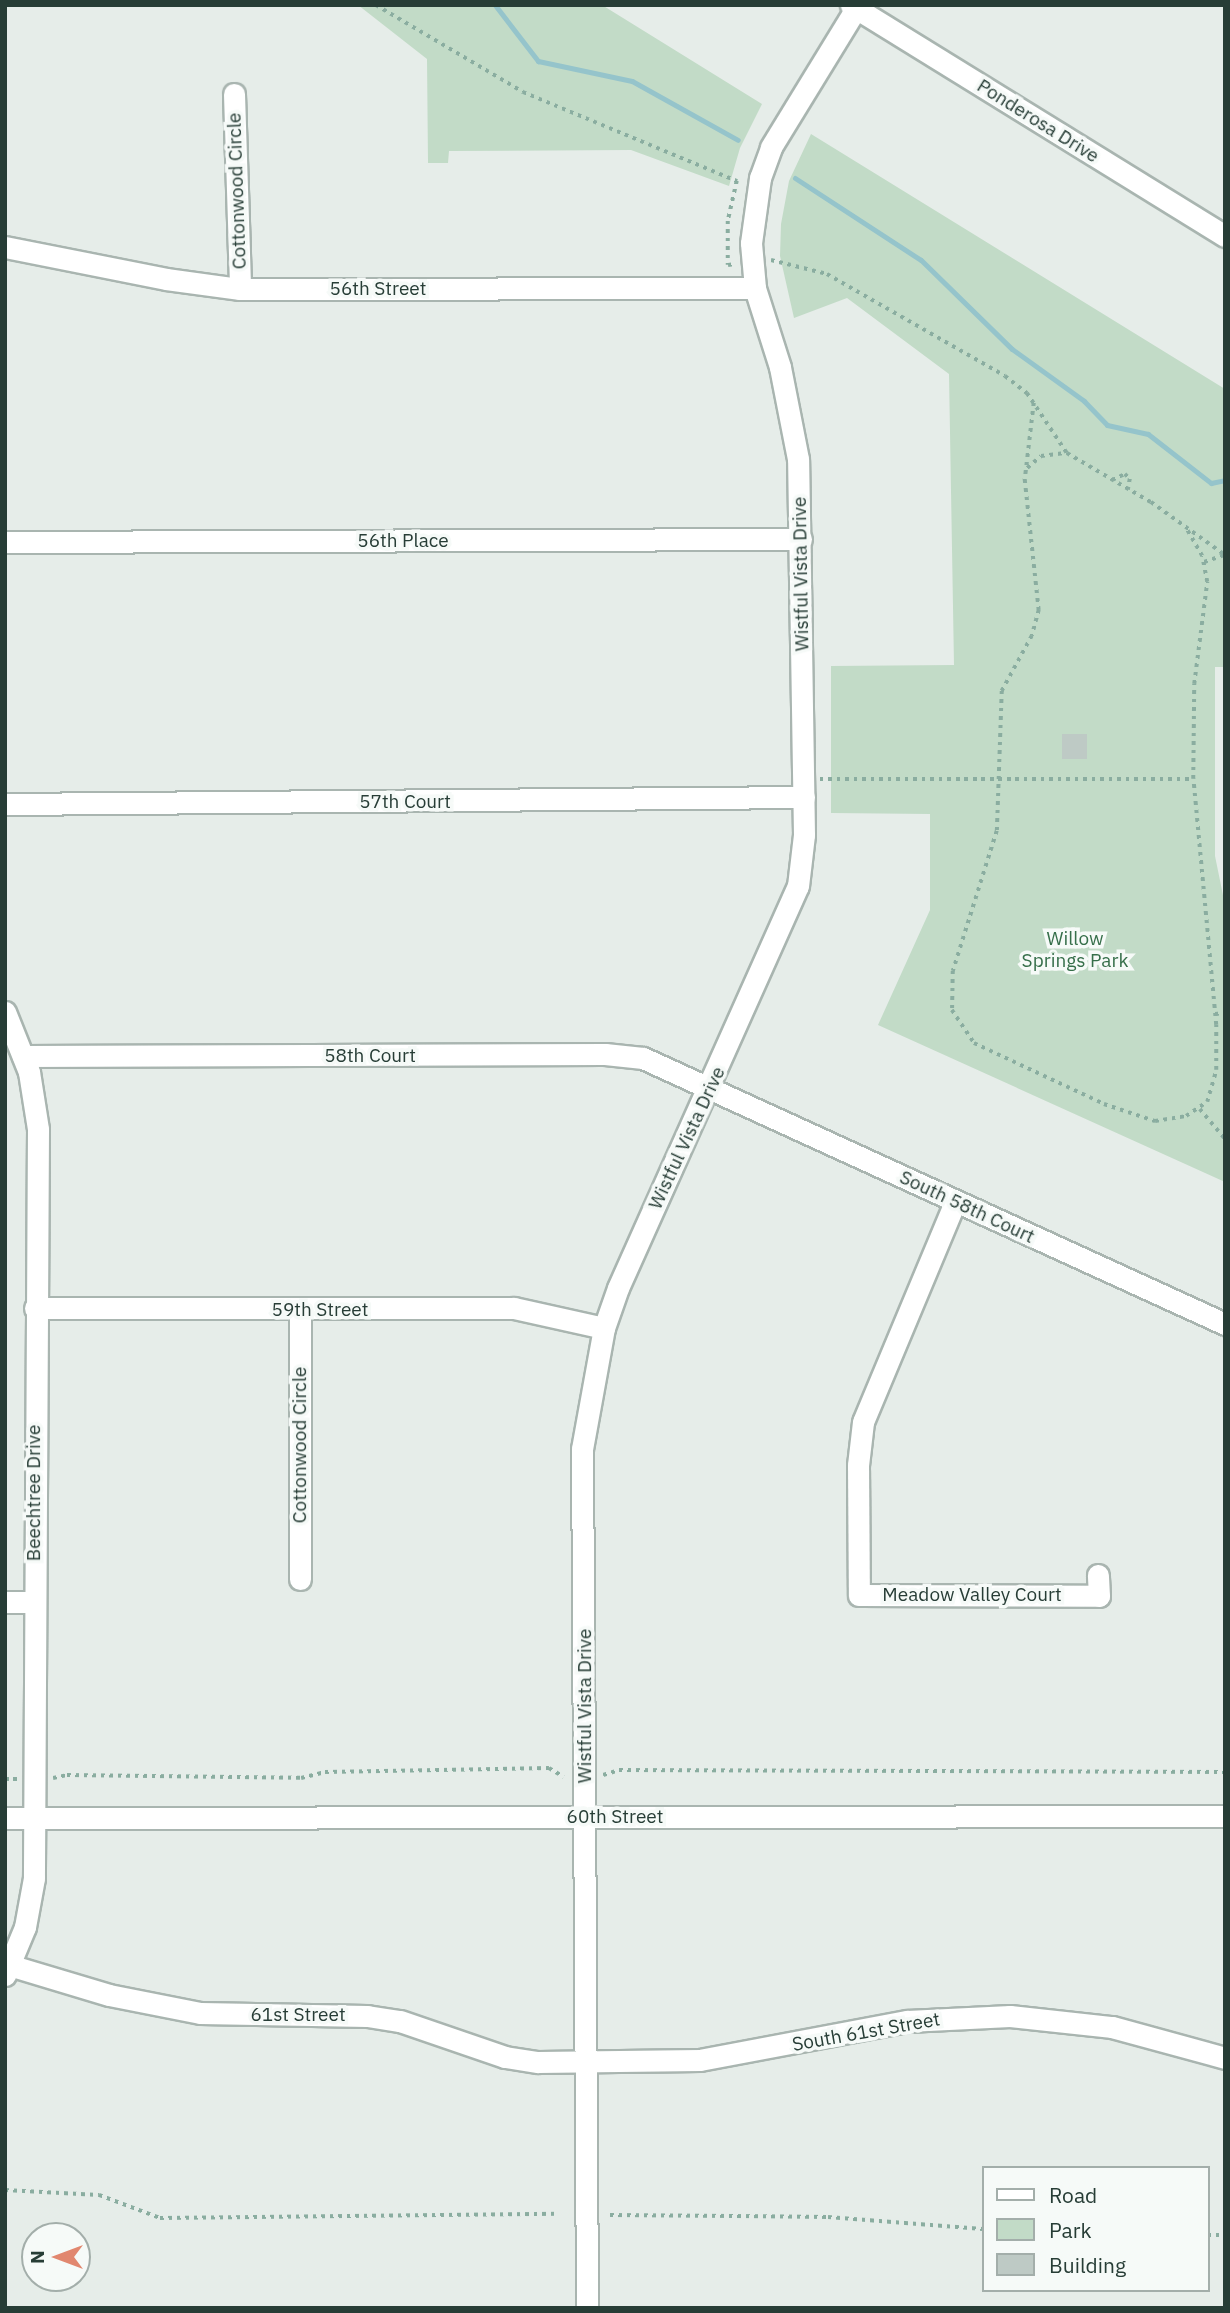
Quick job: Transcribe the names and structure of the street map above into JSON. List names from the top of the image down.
{
  "streets": {
    "street": [
      "Ponderosa Drive",
      "Cottonwood Circle",
      "56th Street",
      "56th Place",
      "Wistful Vista Drive",
      "57th Court",
      "58th Court",
      "South 58th Court",
      "59th Street",
      "Beechtree Drive",
      "Meadow Valley Court",
      "60th Street",
      "61st Street",
      "South 61st Street"
    ]
  },
  "crossings": [
    ["Ponderosa Drive", "Wistful Vista Drive"],
    ["Cottonwood Circle", "56th Street"],
    ["Cottonwood Circle", "59th Street"],
    ["56th Street", "Wistful Vista Drive"],
    ["56th Place", "Wistful Vista Drive"],
    ["Wistful Vista Drive", "57th Court"],
    ["Wistful Vista Drive", "58th Court"],
    ["Wistful Vista Drive", "South 58th Court"],
    ["Wistful Vista Drive", "59th Street"],
    ["Wistful Vista Drive", "60th Street"],
    ["Wistful Vista Drive", "61st Street"],
    ["Wistful Vista Drive", "South 61st Street"],
    ["58th Court", "South 58th Court"],
    ["58th Court", "Beechtree Drive"],
    ["South 58th Court", "Meadow Valley Court"],
    ["59th Street", "Beechtree Drive"],
    ["Beechtree Drive", "60th Street"],
    ["Beechtree Drive", "61st Street"],
    ["61st Street", "South 61st Street"]
  ],
  "parks": ["Willow Springs Park"],
  "legend": ["Road", "Park", "Building"],
  "north": "left"
}
